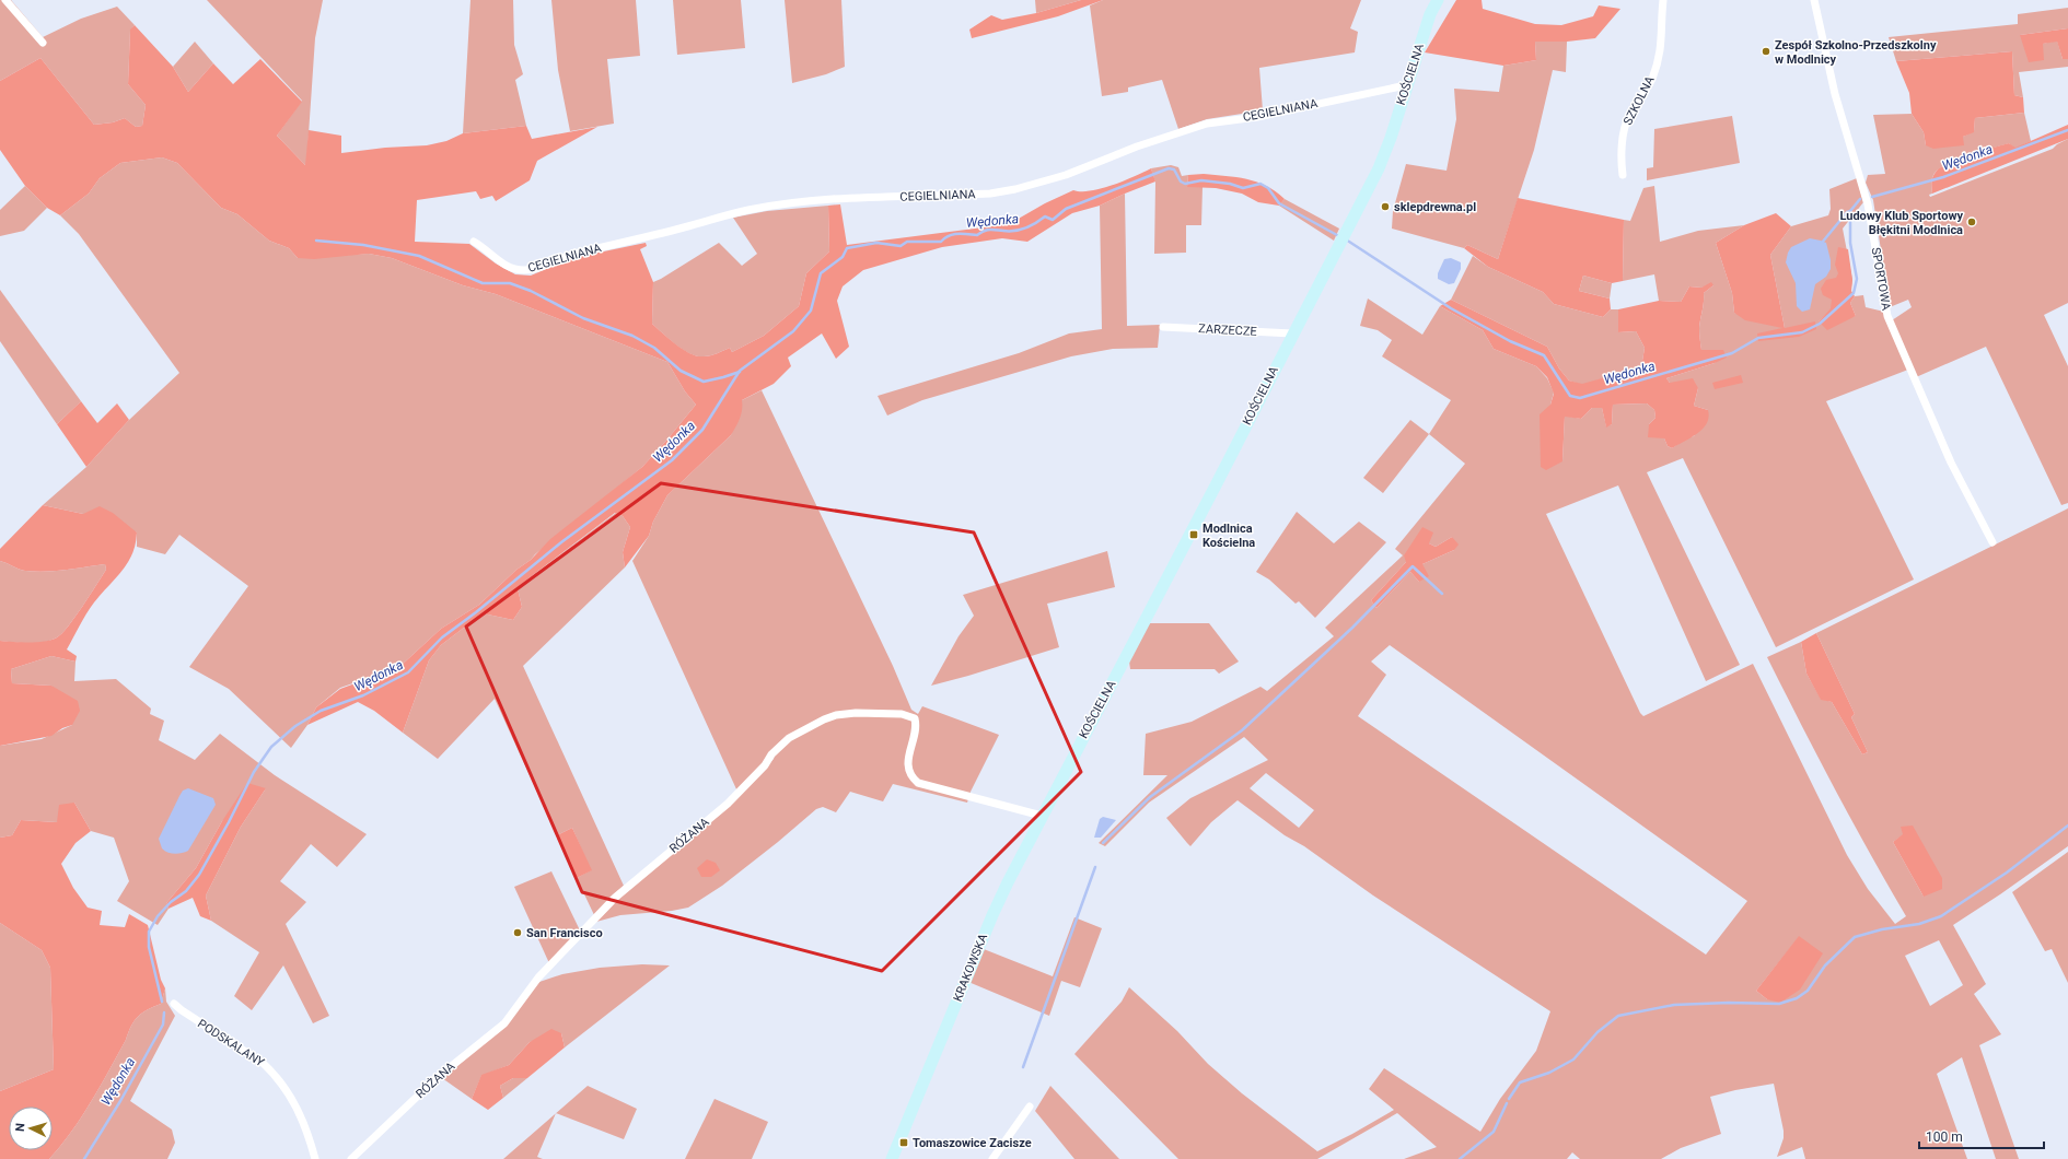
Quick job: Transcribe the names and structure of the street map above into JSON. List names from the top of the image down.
{
  "streets": {
    "street": [
      "KOŚCIELNA",
      "SZKOLNA",
      "CEGIELNIANA",
      "SPORTOWA",
      "ZARZECZE",
      "RÓŻANA",
      "KRAKOWSKA",
      "PODSKALANY"
    ]
  },
  "crossings": [
    ["KOŚCIELNA", "CEGIELNIANA"],
    ["KOŚCIELNA", "ZARZECZE"],
    ["KOŚCIELNA", "KRAKOWSKA"],
    ["RÓŻANA", "KRAKOWSKA"]
  ],
  "water": ["Wędonka"],
  "places": {
    "other": [
      "Zespół Szkolno-Przedszkolny w Modlnicy",
      "sklepdrewna.pl",
      "Ludowy Klub Sportowy Błękitni Modlnica",
      "San Francisco"
    ],
    "transit": ["Modlnica Kościelna", "Tomaszowice Zacisze"]
  },
  "scale_bar": "100 m",
  "north": "left"
}
